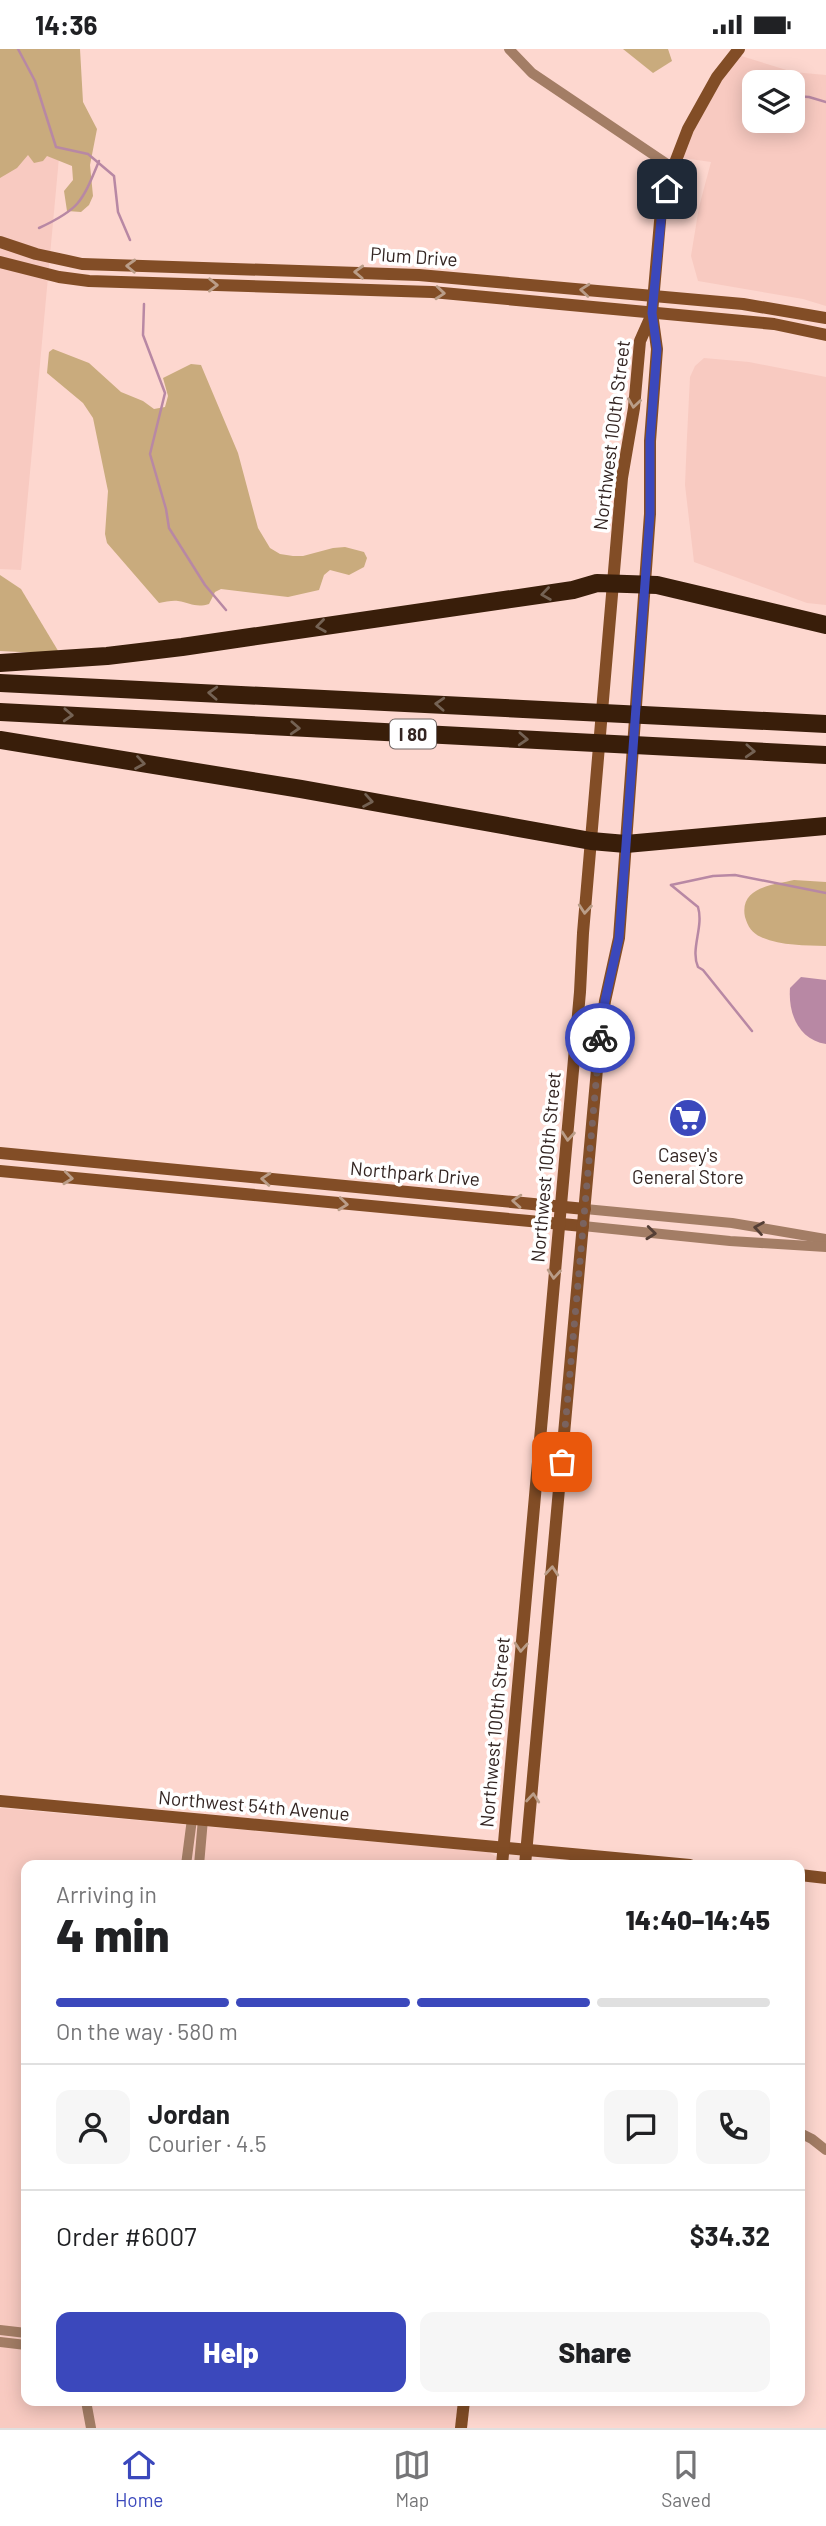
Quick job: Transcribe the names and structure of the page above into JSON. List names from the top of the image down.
{
  "streets": {
    "highway": ["I 80"],
    "street": [
      "Plum Drive",
      "Northwest 100th Street",
      "Northpark Drive",
      "Northwest 54th Avenue"
    ]
  },
  "crossings": [
    ["Plum Drive", "Northwest 100th Street"],
    ["Northwest 100th Street", "Northpark Drive"],
    ["Northwest 100th Street", "Northwest 54th Avenue"]
  ],
  "places": {
    "supermarket": ["Casey's General Store"]
  },
  "page": {
    "status": "14:36",
    "heading": ["4 min", "Arriving in", "14:40–14:45"],
    "panel": [
      "Jordan",
      "Courier · 4.5",
      "Order #6007",
      "$34.32"
    ],
    "bar": "On the way · 580 m",
    "buttons": ["Help", "Share"],
    "tabs": ["Home", "Map", "Saved"]
  }
}
